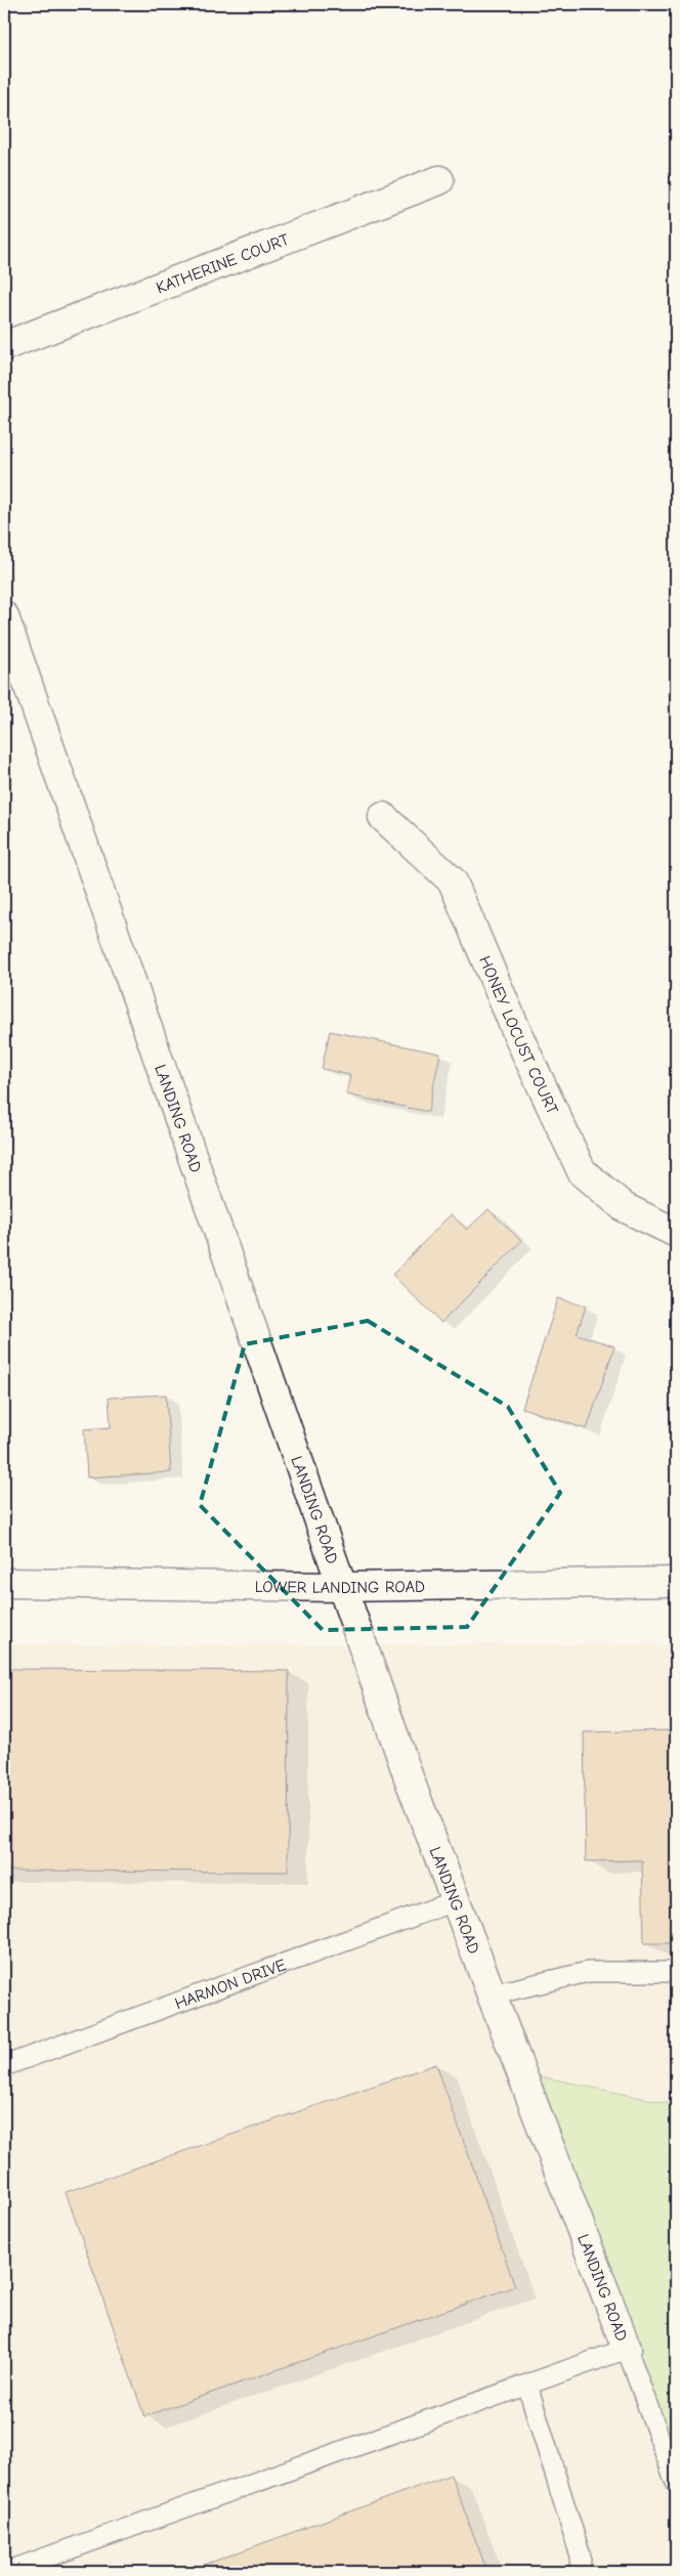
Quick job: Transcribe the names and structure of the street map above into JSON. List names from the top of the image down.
{
  "streets": {
    "street": [
      "KATHERINE COURT",
      "HONEY LOCUST COURT",
      "LANDING ROAD",
      "LOWER LANDING ROAD"
    ],
    "lane": ["HARMON DRIVE"]
  },
  "crossings": [
    ["LANDING ROAD", "LOWER LANDING ROAD"],
    ["LANDING ROAD", "HARMON DRIVE"]
  ]
}
